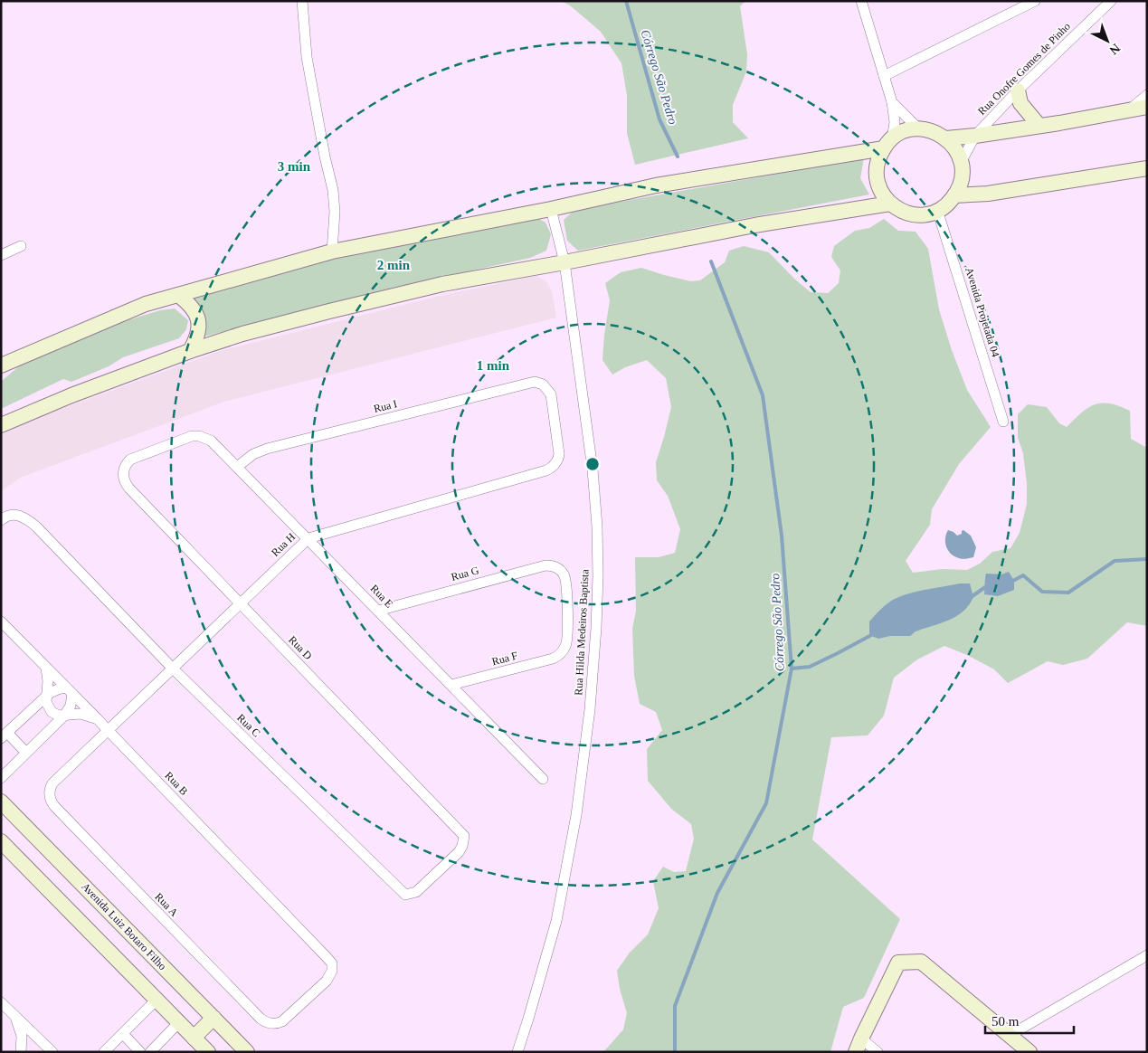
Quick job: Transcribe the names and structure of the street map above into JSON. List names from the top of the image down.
{
  "streets": {
    "main road": ["Avenida Luiz Botaro Filho"],
    "street": [
      "Rua Onofre Gomes de Pinho",
      "Avenida Projetada 04",
      "Rua I",
      "Rua H",
      "Rua G",
      "Rua E",
      "Rua Hilda Medeiros Baptista",
      "Rua D",
      "Rua F",
      "Rua C",
      "Rua B",
      "Rua A"
    ]
  },
  "crossings": [
    ["Rua Onofre Gomes de Pinho", "Avenida Projetada 04"],
    ["Rua I", "Rua H"],
    ["Rua I", "Rua E"],
    ["Rua H", "Rua E"],
    ["Rua H", "Rua D"],
    ["Rua H", "Rua C"],
    ["Rua H", "Rua B"],
    ["Rua H", "Rua A"],
    ["Rua G", "Rua E"],
    ["Rua G", "Rua F"],
    ["Rua E", "Rua D"],
    ["Rua E", "Rua F"],
    ["Rua D", "Rua C"],
    ["Rua B", "Rua A"]
  ],
  "water": ["Córrego São Pedro"],
  "scale_bar": "50 m",
  "north": "bottom right",
  "rings": ["3 min", "2 min", "1 min"]
}
